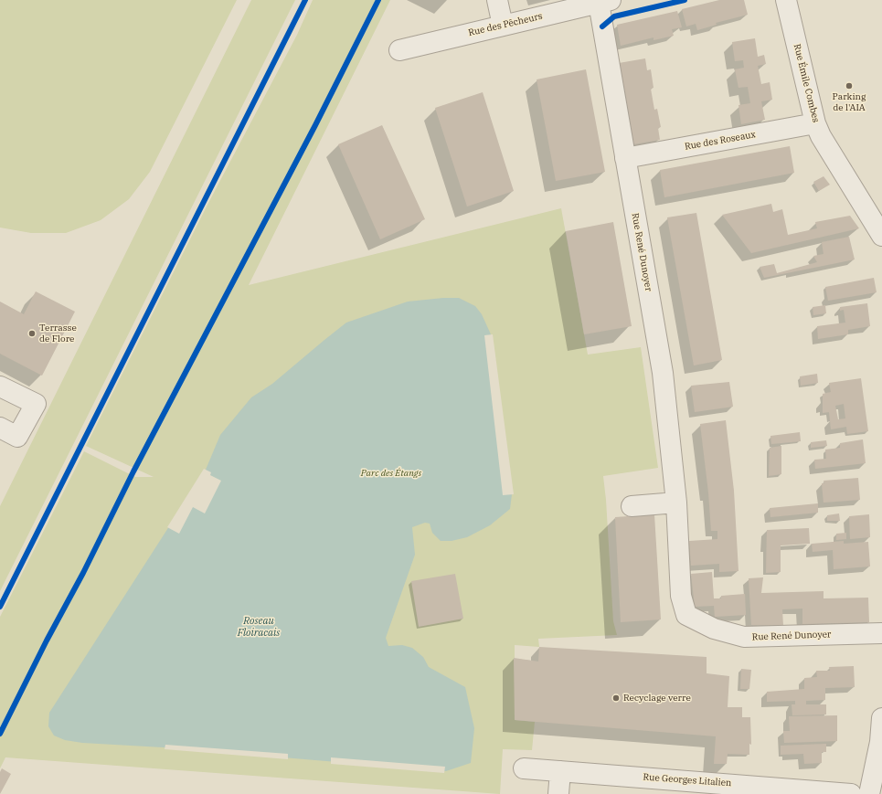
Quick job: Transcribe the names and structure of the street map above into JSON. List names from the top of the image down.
{
  "streets": {
    "street": [
      "Rue des Pêcheurs",
      "Rue Émile Combes",
      "Rue des Roseaux",
      "Rue René Dunoyer",
      "Rue Georges Litalien"
    ]
  },
  "crossings": [
    ["Rue des Pêcheurs", "Rue René Dunoyer"],
    ["Rue Émile Combes", "Rue des Roseaux"],
    ["Rue des Roseaux", "Rue René Dunoyer"]
  ],
  "water": ["Roseau Floiracais"],
  "parks": ["Parc des Étangs"],
  "places": ["Parking de l'AIA", "Terrasse de Flore", "Recyclage verre"]
}
